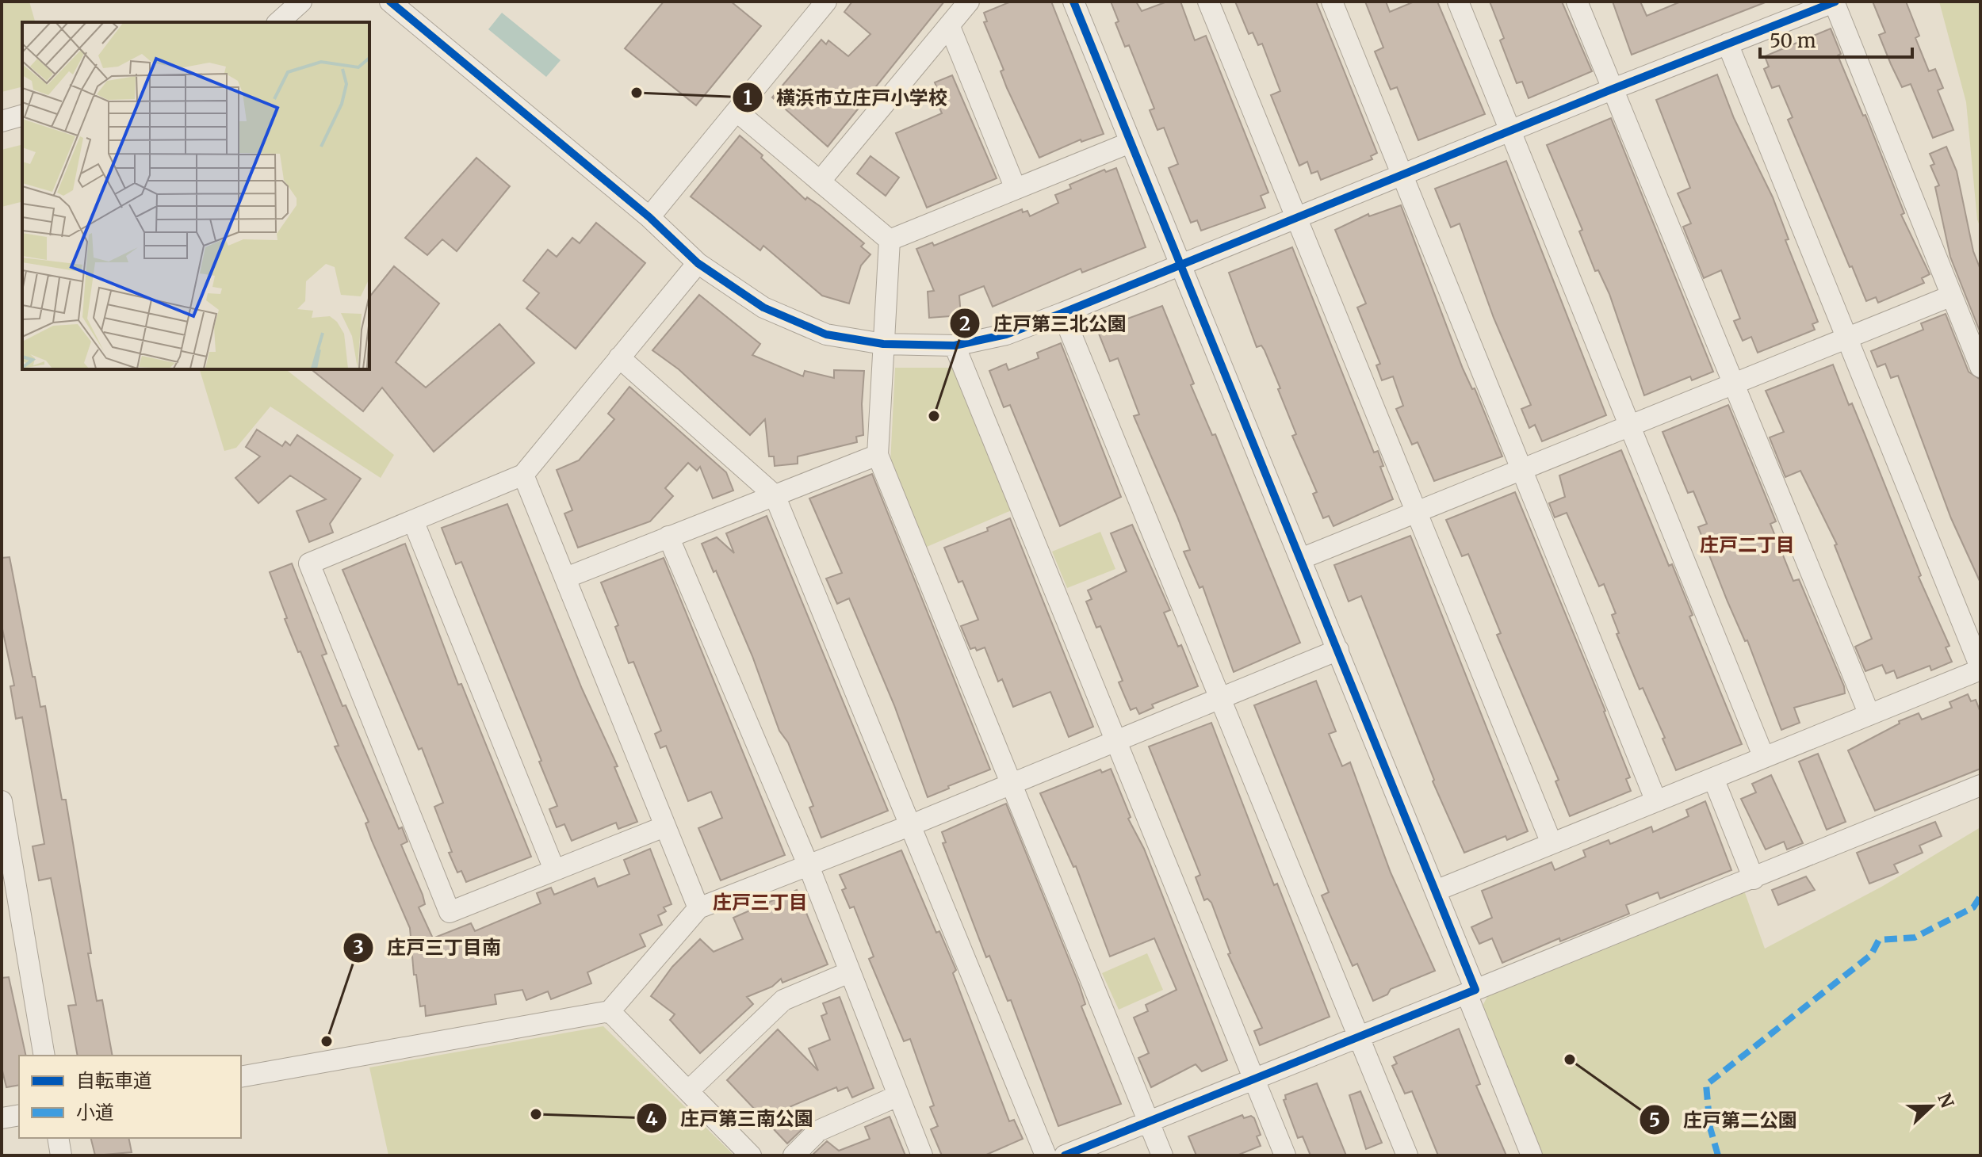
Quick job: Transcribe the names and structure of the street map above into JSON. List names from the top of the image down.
{
  "districts": ["庄戸二丁目", "庄戸三丁目"],
  "places": [
    "横浜市立庄戸小学校",
    "庄戸第三北公園",
    "庄戸三丁目南",
    "庄戸第二公園",
    "庄戸第三南公園"
  ],
  "legend": ["自転車道", "小道"],
  "scale_bar": "50 m",
  "north": "right"
}
